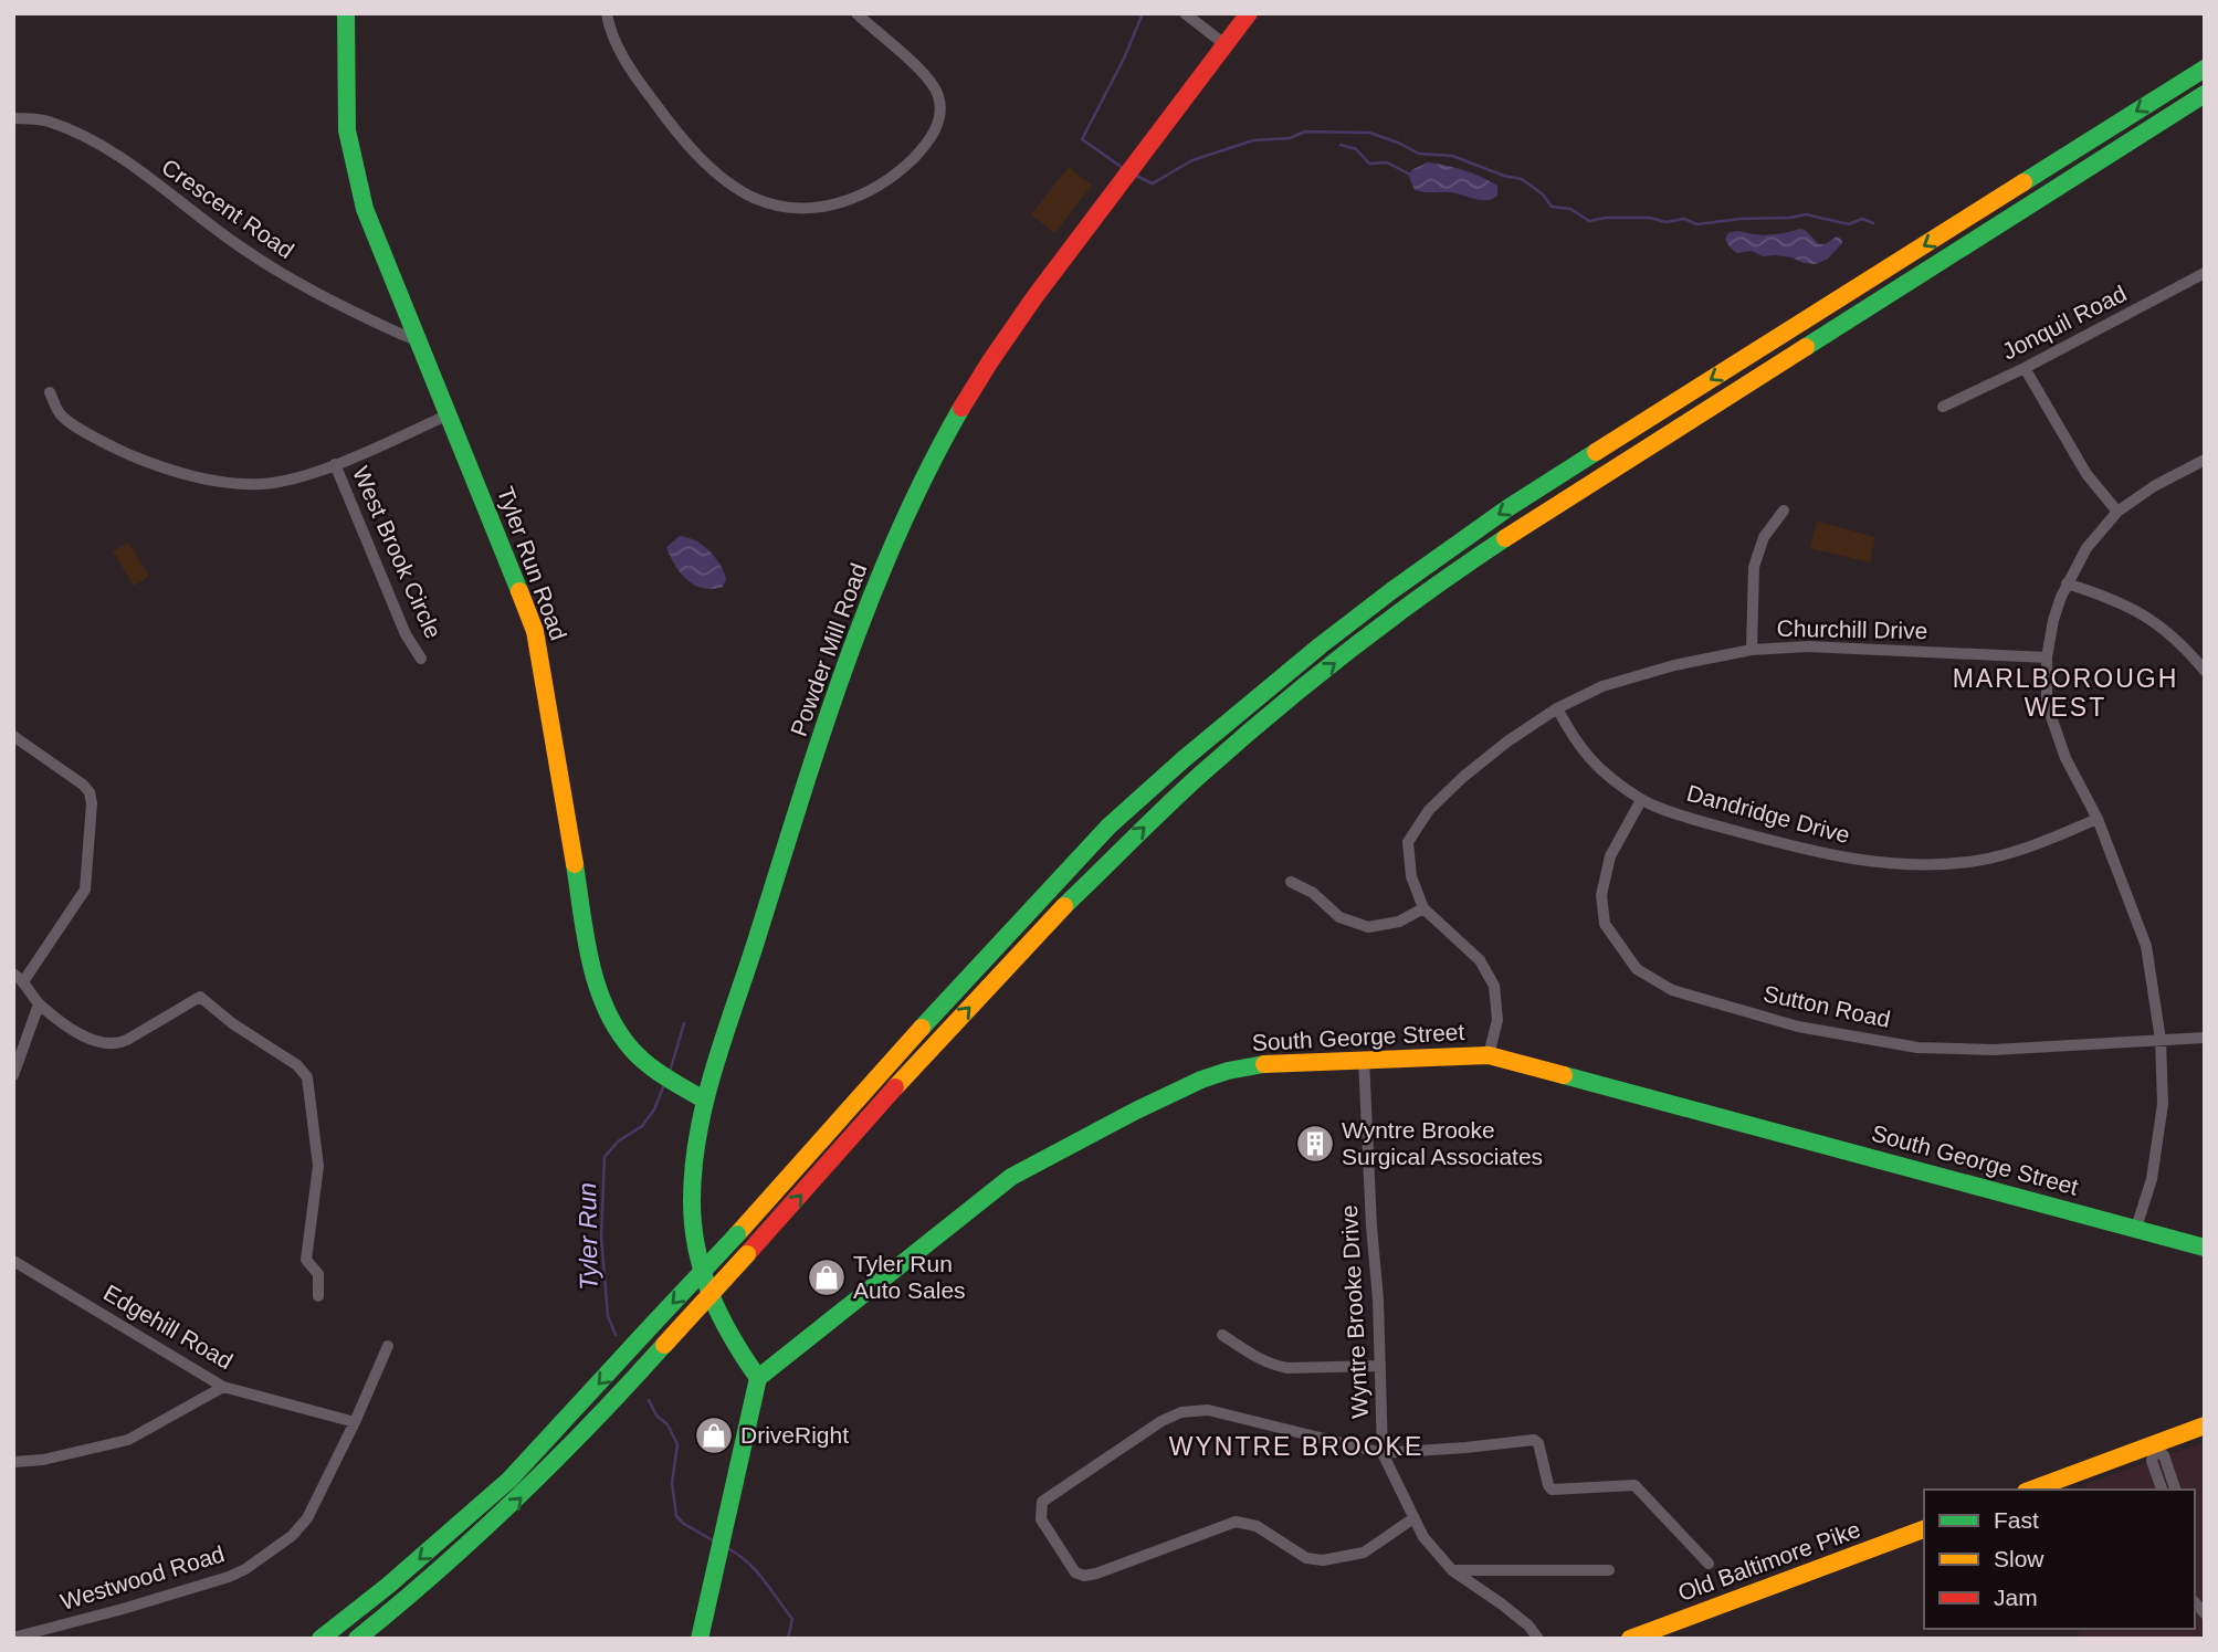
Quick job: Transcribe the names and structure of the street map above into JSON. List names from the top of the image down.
{
  "streets": {
    "main road": [
      "Tyler Run Road",
      "Powder Mill Road",
      "South George Street",
      "Old Baltimore Pike"
    ],
    "street": [
      "Crescent Road",
      "Jonquil Road",
      "West Brook Circle",
      "Churchill Drive",
      "Dandridge Drive",
      "Sutton Road",
      "Wyntre Brooke Drive",
      "Edgehill Road",
      "Westwood Road"
    ]
  },
  "crossings": [
    ["Crescent Road", "Tyler Run Road"],
    ["Tyler Run Road", "Powder Mill Road"],
    ["Churchill Drive", "Dandridge Drive"],
    ["Churchill Drive", "South George Street"],
    ["Powder Mill Road", "South George Street"],
    ["Dandridge Drive", "Sutton Road"],
    ["South George Street", "Wyntre Brooke Drive"],
    ["Edgehill Road", "Westwood Road"]
  ],
  "districts": ["MARLBOROUGH WEST", "WYNTRE BROOKE"],
  "water": ["Tyler Run"],
  "places": {
    "building": ["Wyntre Brooke Surgical Associates"],
    "shop": ["Tyler Run Auto Sales", "DriveRight"]
  },
  "legend": ["Fast", "Slow", "Jam"]
}
